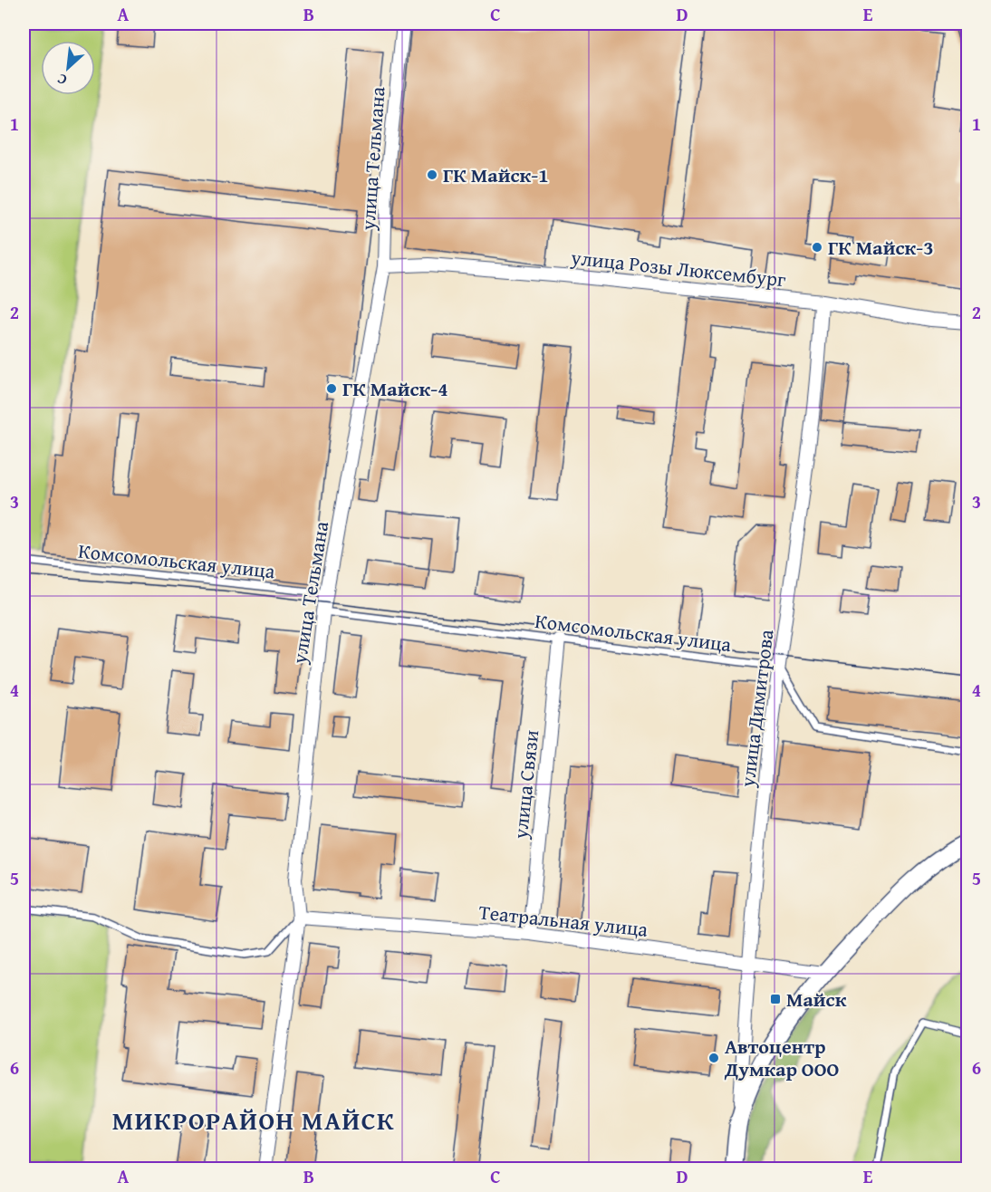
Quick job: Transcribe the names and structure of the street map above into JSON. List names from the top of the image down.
{
  "streets": {
    "street": [
      "улица Тельмана",
      "улица Розы Люксембург",
      "улица Димитрова",
      "улица Связи",
      "Театральная улица"
    ],
    "lane": ["Комсомольская улица"]
  },
  "crossings": [
    ["улица Тельмана", "улица Розы Люксембург"],
    ["улица Тельмана", "Комсомольская улица"],
    ["улица Тельмана", "Театральная улица"],
    ["улица Розы Люксембург", "улица Димитрова"],
    ["Комсомольская улица", "улица Димитрова"],
    ["Комсомольская улица", "улица Связи"],
    ["улица Димитрова", "Театральная улица"],
    ["улица Связи", "Театральная улица"]
  ],
  "districts": ["МИКРОРАЙОН МАЙСК"],
  "places": {
    "other": [
      "ГК Майск-1",
      "ГК Майск-3",
      "ГК Майск-4",
      "Автоцентр Думкар ООО"
    ],
    "transit": ["Майск"]
  },
  "north": "bottom left",
  "grid": {
    "columns": [
      "A",
      "B",
      "C",
      "D",
      "E"
    ],
    "rows": [
      "1",
      "2",
      "3",
      "4",
      "5",
      "6"
    ]
  }
}
